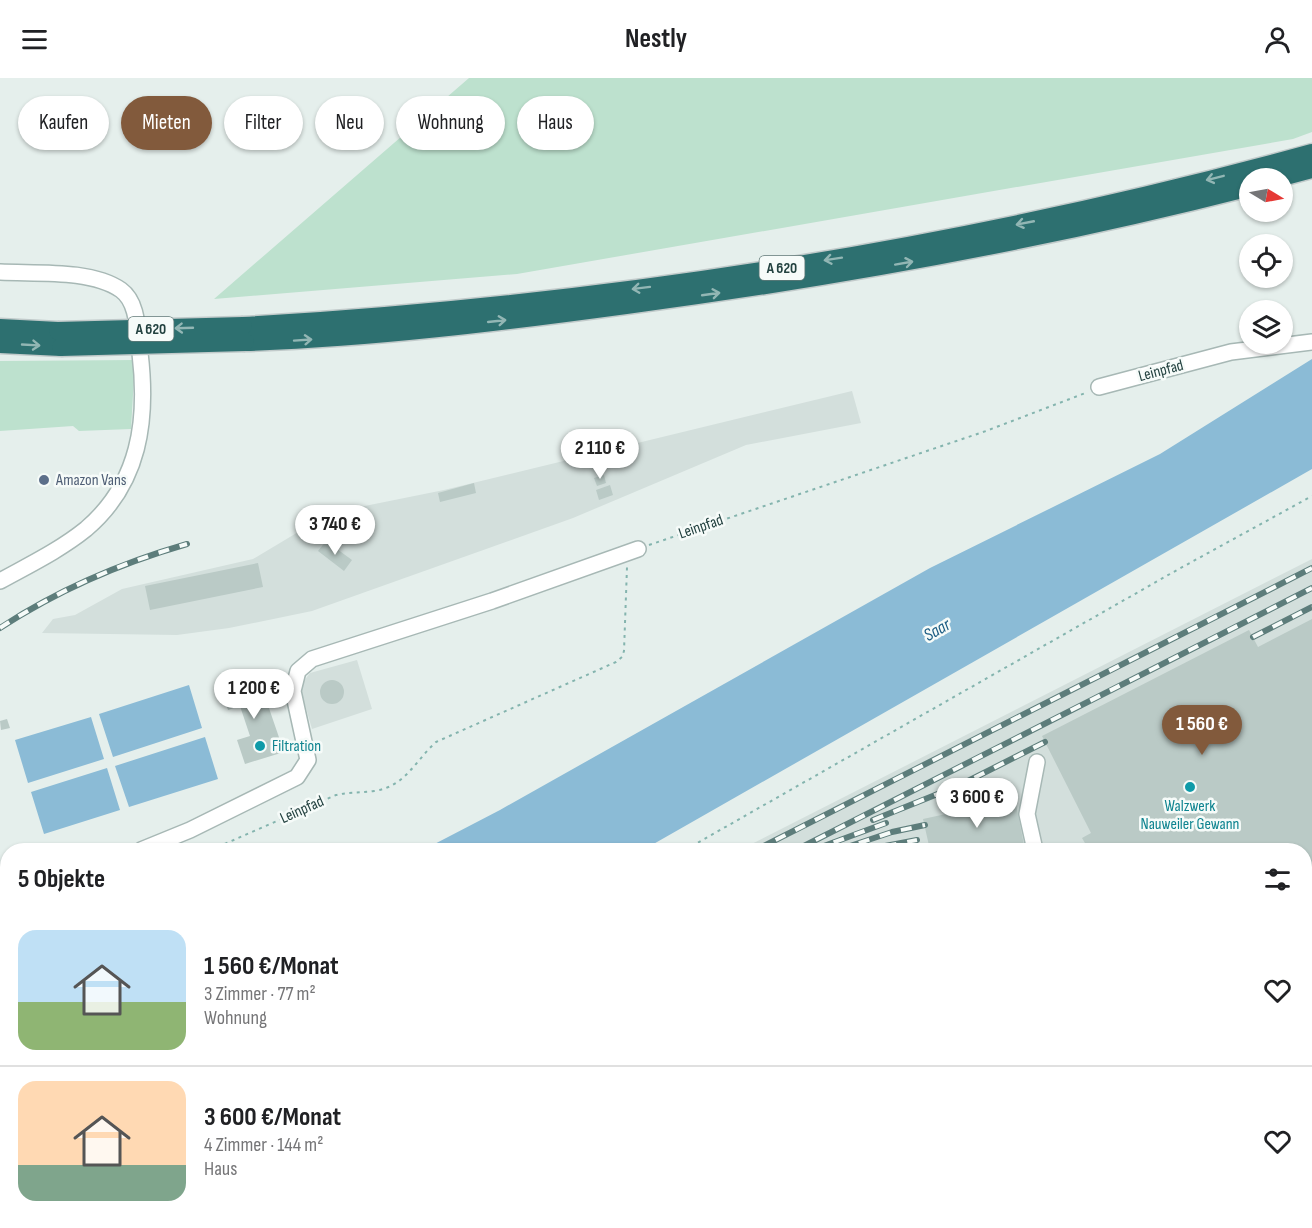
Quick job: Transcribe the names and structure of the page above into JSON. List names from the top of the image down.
{
  "streets": {
    "highway": ["A 620"],
    "street": ["Leinpfad"]
  },
  "water": ["Saar"],
  "places": ["Amazon Vans", "Filtration", "Walzwerk Nauweiler Gewann"],
  "north": "right",
  "page": {
    "header": "Nestly",
    "chip": [
      "Kaufen",
      "Mieten",
      "Filter",
      "Neu",
      "Wohnung",
      "Haus"
    ],
    "price": [
      "2 110 €",
      "3 740 €",
      "1 200 €",
      "1 560 €",
      "3 600 €"
    ],
    "heading": "5 Objekte",
    "list": [
      {
        "name": "1 560 €/Monat",
        "note": "3 Zimmer · 77 m² · Wohnung"
      },
      {
        "name": "3 600 €/Monat",
        "note": "4 Zimmer · 144 m² · Haus"
      }
    ]
  }
}
